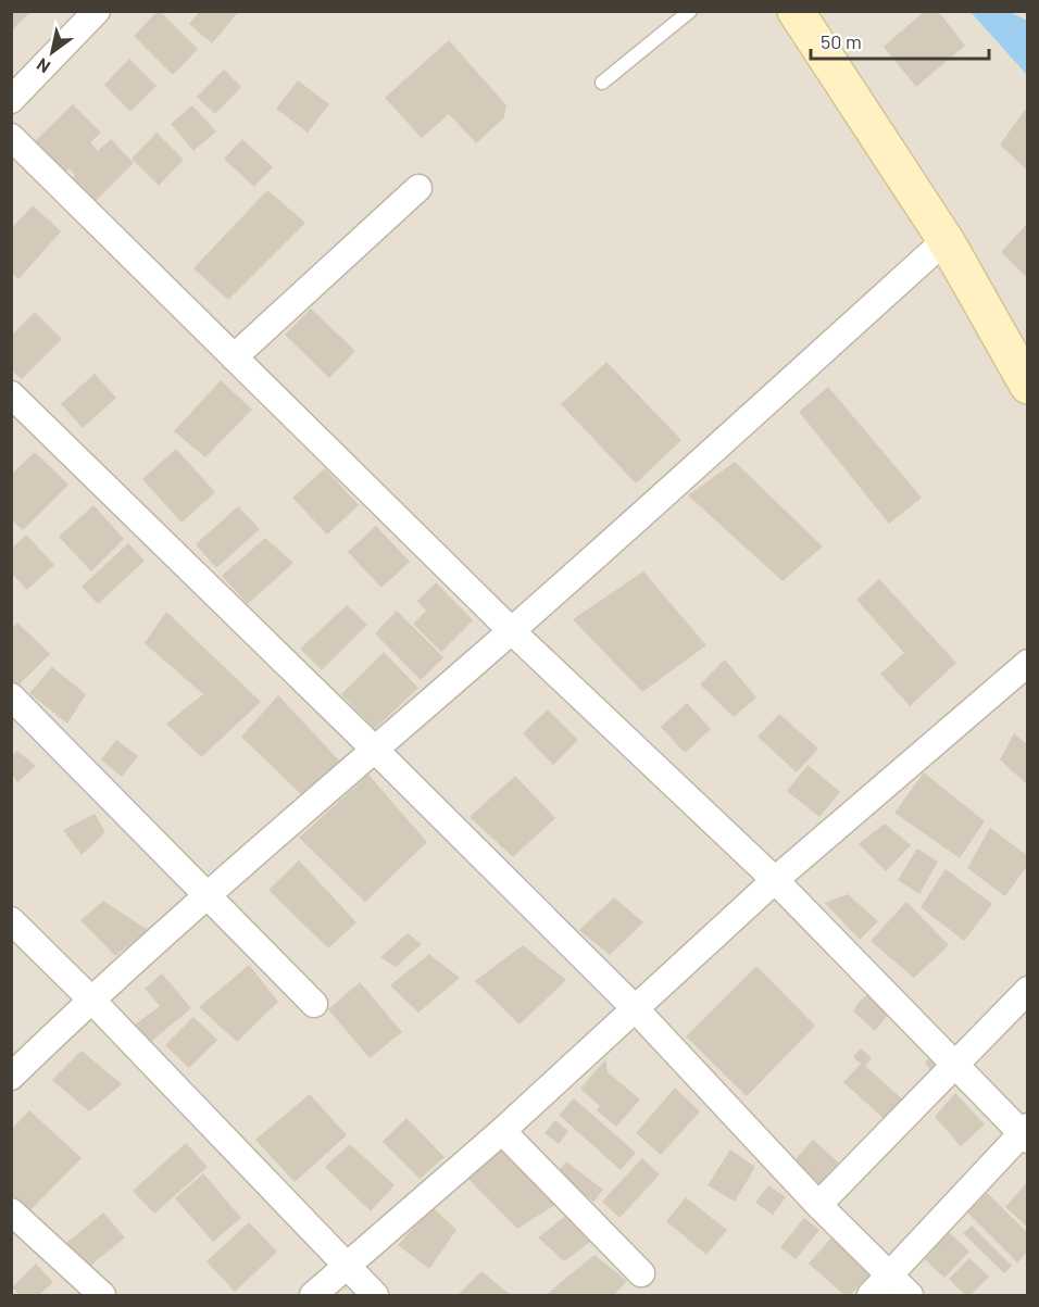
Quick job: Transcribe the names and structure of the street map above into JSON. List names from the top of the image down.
{
  "scale_bar": "50 m",
  "north": "bottom left"
}
